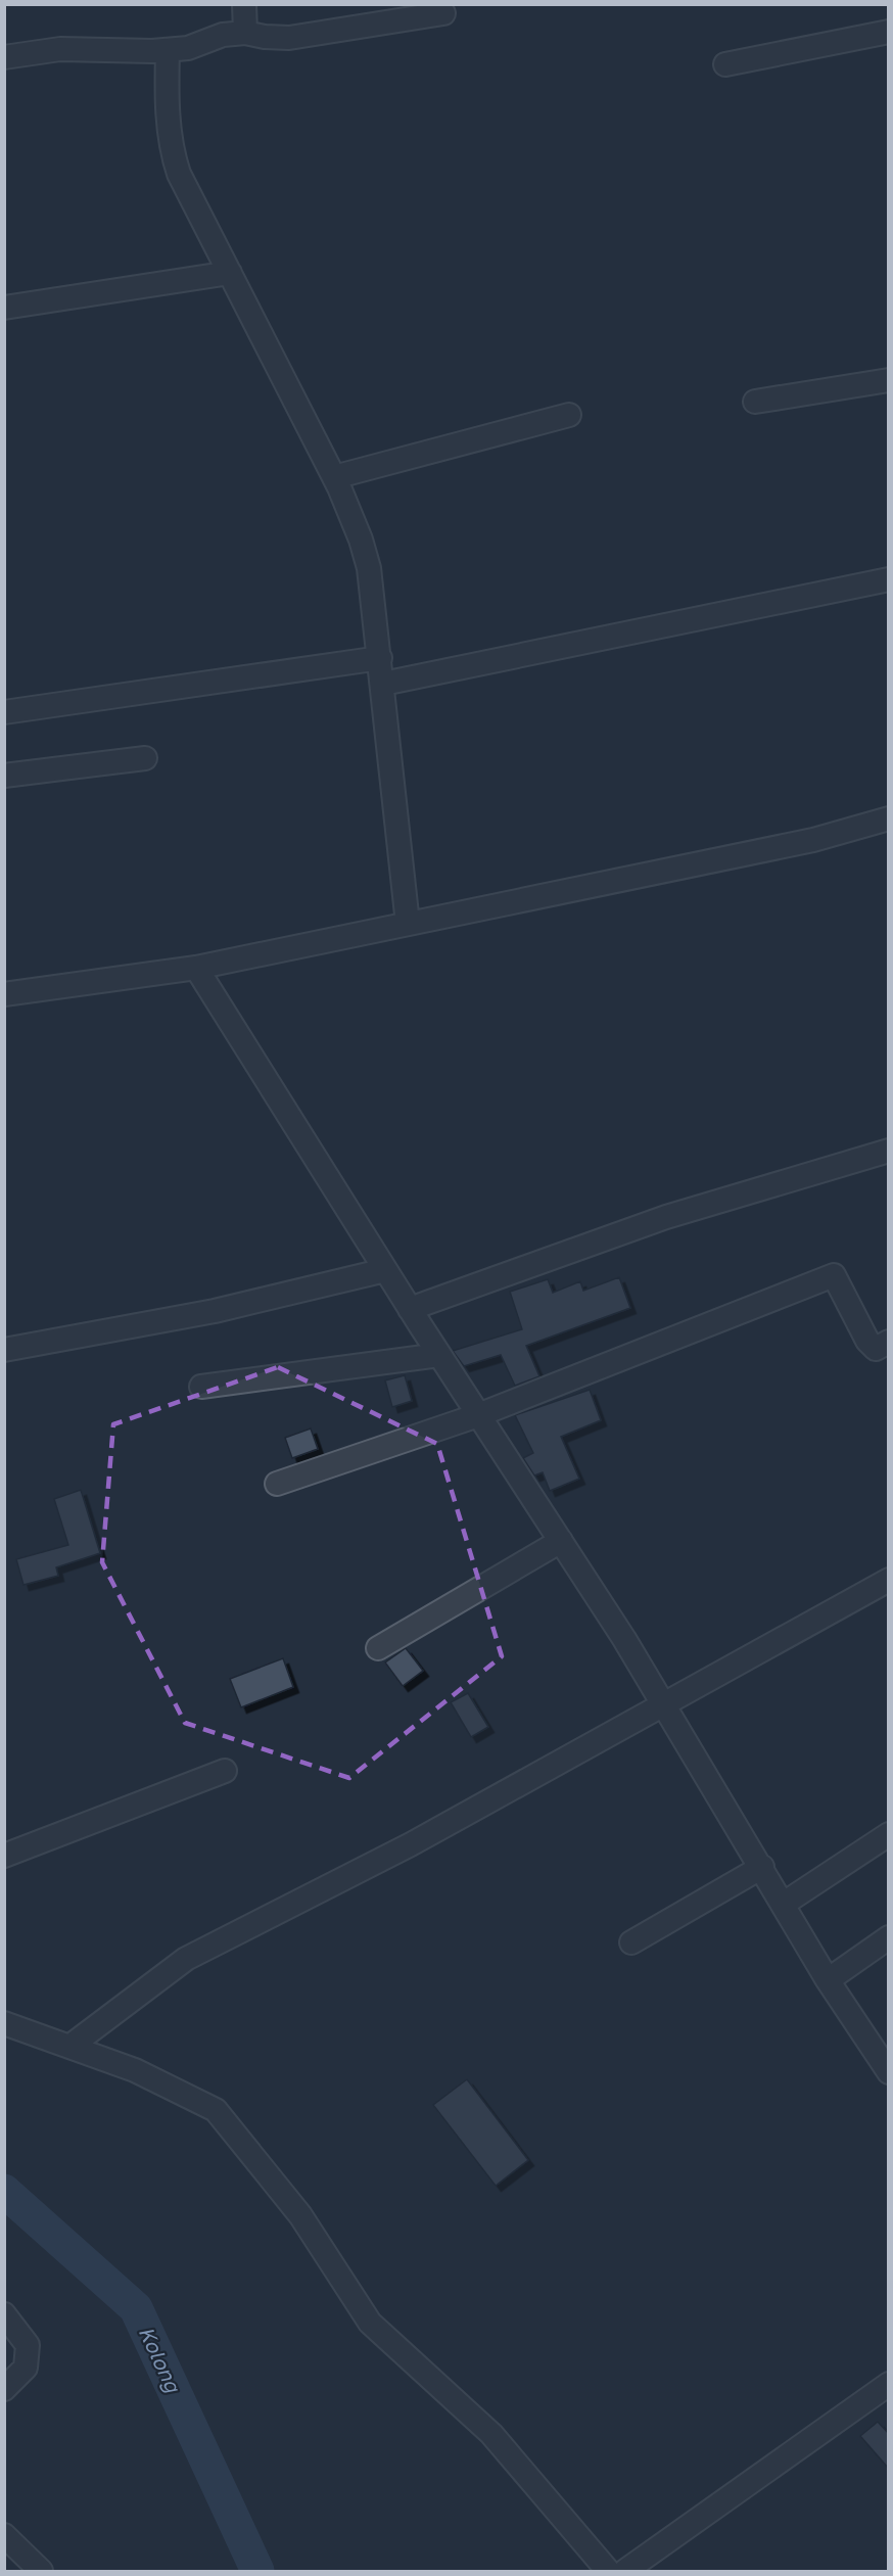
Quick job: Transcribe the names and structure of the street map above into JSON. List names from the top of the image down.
{
  "water": ["Kolong"]
}
